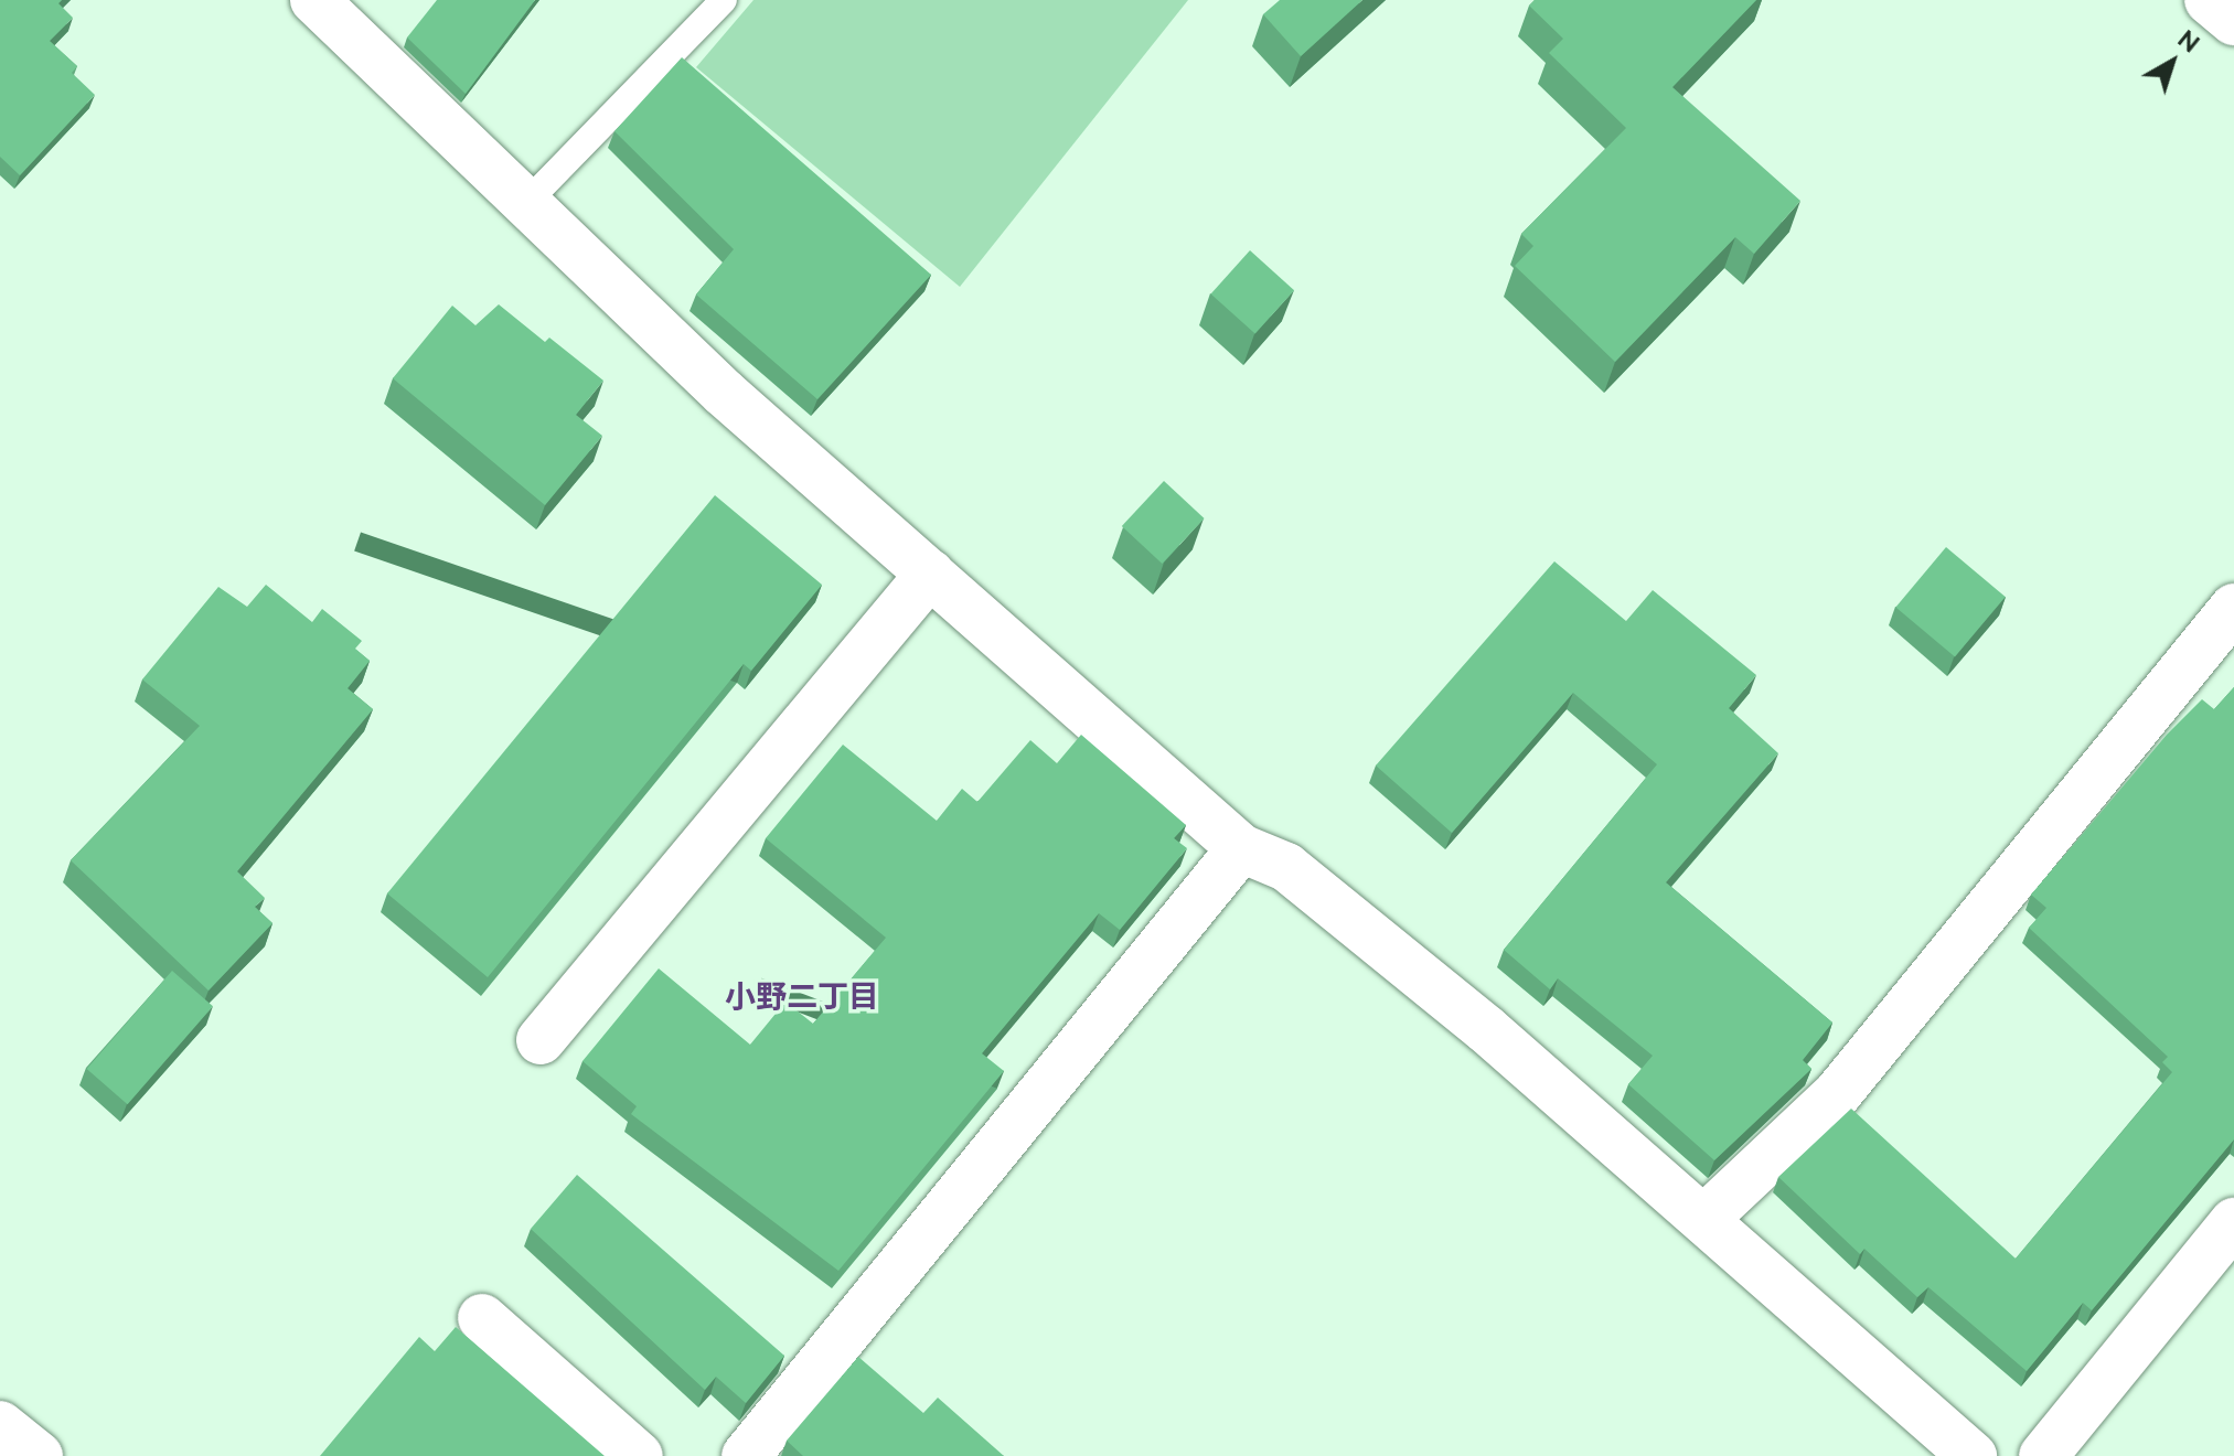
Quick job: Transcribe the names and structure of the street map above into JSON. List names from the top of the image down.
{
  "districts": ["小野二丁目"],
  "north": "top right"
}
